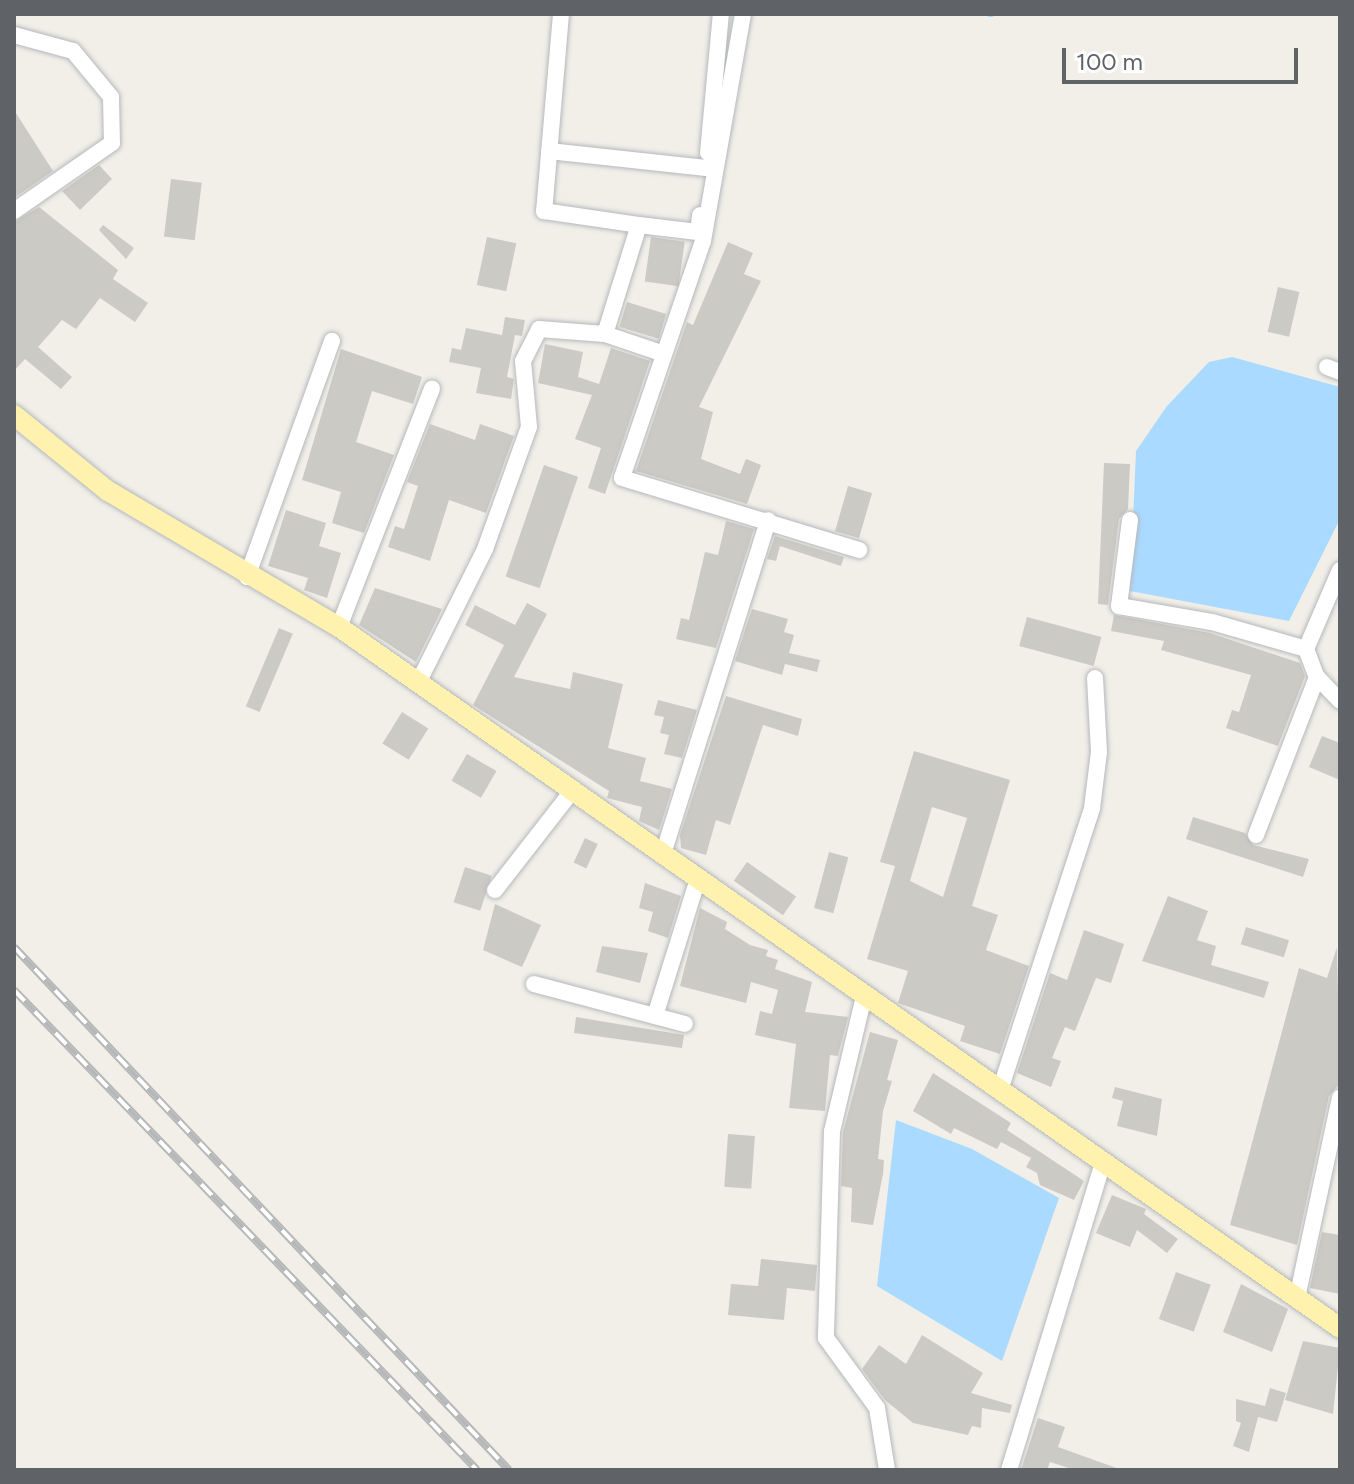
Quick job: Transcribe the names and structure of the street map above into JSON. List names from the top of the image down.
{
  "scale_bar": "100 m"
}
